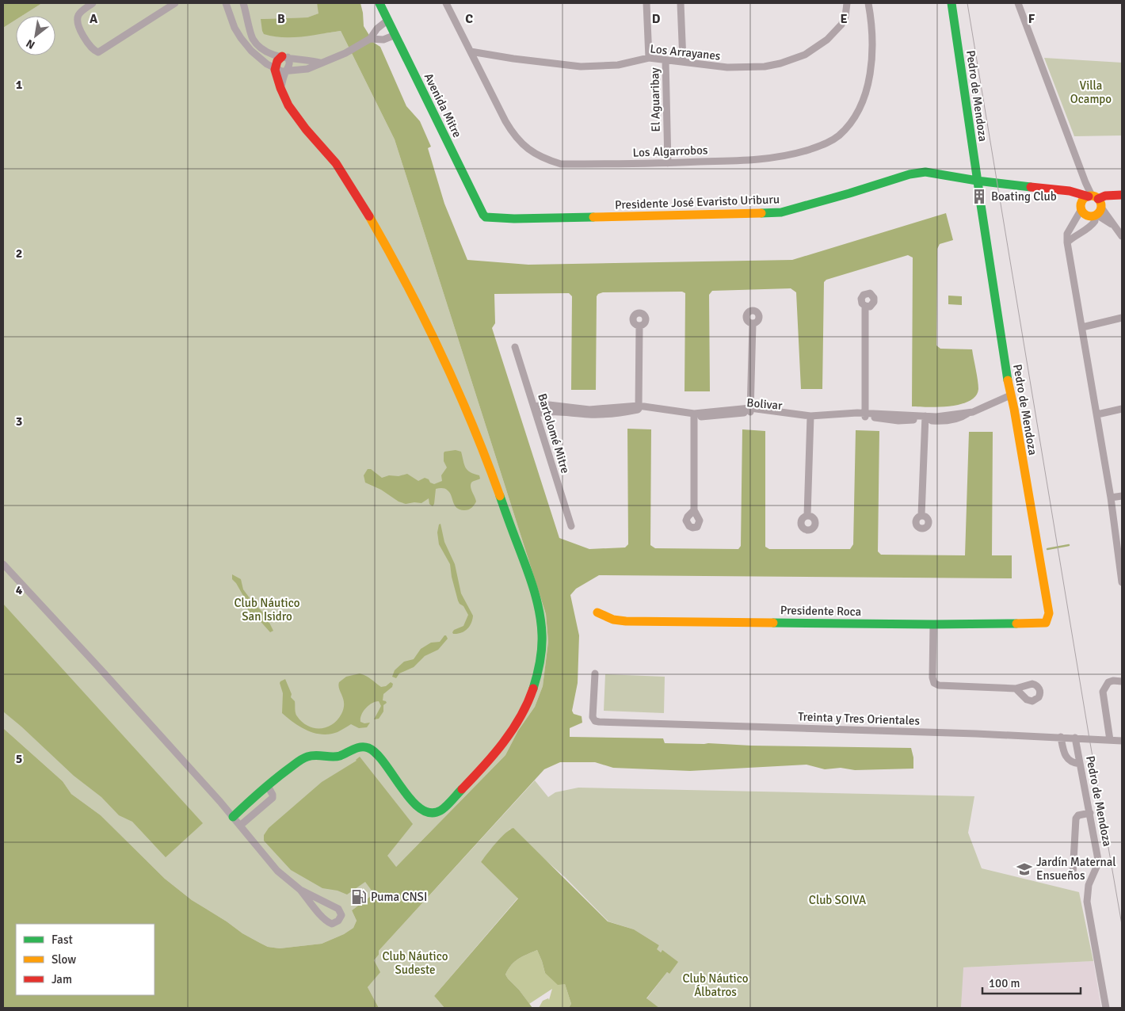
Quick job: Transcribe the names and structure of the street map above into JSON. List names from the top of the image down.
{
  "streets": {
    "street": [
      "Los Arrayanes",
      "Pedro de Mendoza",
      "El Aguaribay",
      "Avenida Mitre",
      "Los Algarrobos",
      "Presidente José Evaristo Uriburu",
      "Bolivar",
      "Bartolomé Mitre",
      "Presidente Roca",
      "Treinta y Tres Orientales"
    ]
  },
  "crossings": [
    ["Los Arrayanes", "El Aguaribay"],
    ["Los Arrayanes", "Los Algarrobos"],
    ["Pedro de Mendoza", "Presidente José Evaristo Uriburu"],
    ["Pedro de Mendoza", "Bolivar"],
    ["Pedro de Mendoza", "Presidente Roca"],
    ["Pedro de Mendoza", "Treinta y Tres Orientales"],
    ["El Aguaribay", "Los Algarrobos"],
    ["Avenida Mitre", "Presidente José Evaristo Uriburu"],
    ["Bolivar", "Bartolomé Mitre"]
  ],
  "parks": [
    "Villa Ocampo",
    "Club Náutico San Isidro",
    "Club SOIVA",
    "Club Náutico Sudeste",
    "Club Náutico Álbatros"
  ],
  "places": {
    "building": ["Boating Club"],
    "school or university": ["Jardín Maternal Ensueños"],
    "fuel station": ["Puma CNSI"]
  },
  "legend": ["Fast", "Slow", "Jam"],
  "scale_bar": "100 m",
  "north": "bottom left",
  "grid": {
    "columns": [
      "A",
      "B",
      "C",
      "D",
      "E",
      "F"
    ],
    "rows": [
      "1",
      "2",
      "3",
      "4",
      "5"
    ]
  }
}
